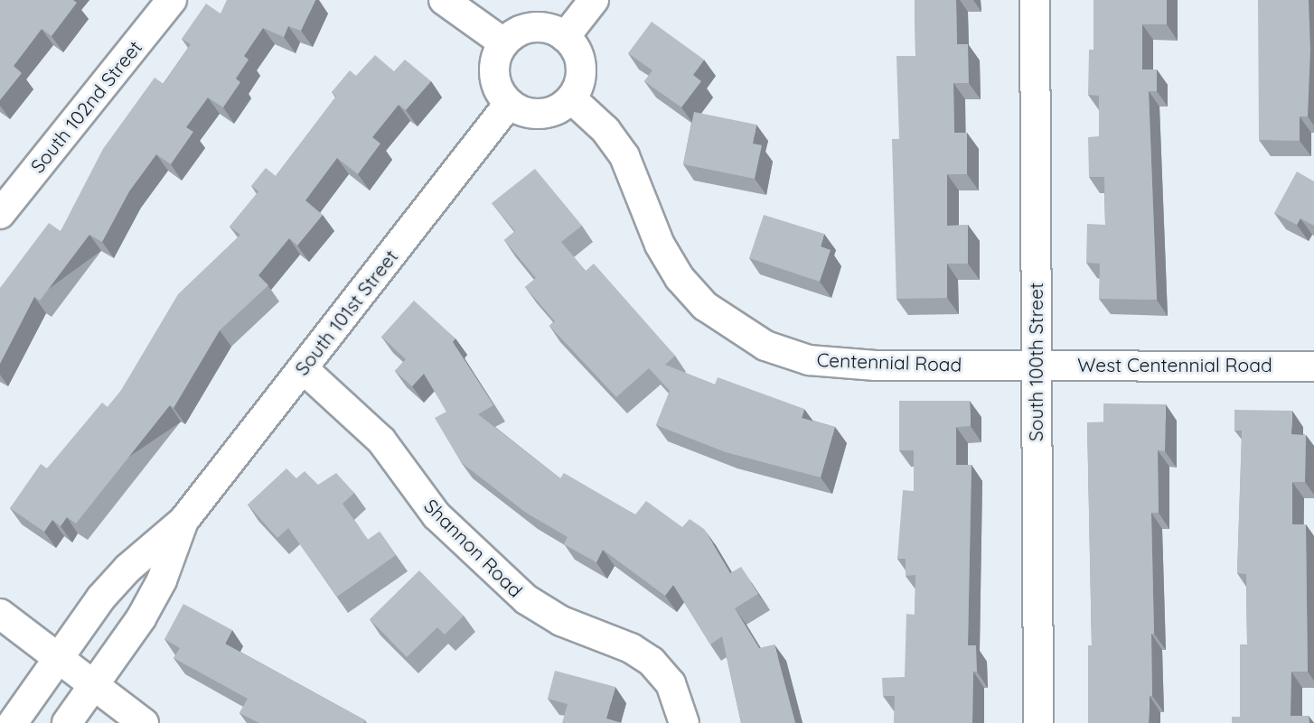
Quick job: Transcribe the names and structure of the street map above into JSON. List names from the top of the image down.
{
  "streets": {
    "street": [
      "South 102nd Street",
      "South 101st Street",
      "Centennial Road",
      "South 100th Street",
      "West Centennial Road",
      "Shannon Road"
    ]
  },
  "crossings": [
    ["South 101st Street", "Centennial Road"],
    ["South 101st Street", "Shannon Road"],
    ["Centennial Road", "South 100th Street"],
    ["Centennial Road", "West Centennial Road"],
    ["South 100th Street", "West Centennial Road"]
  ]
}
